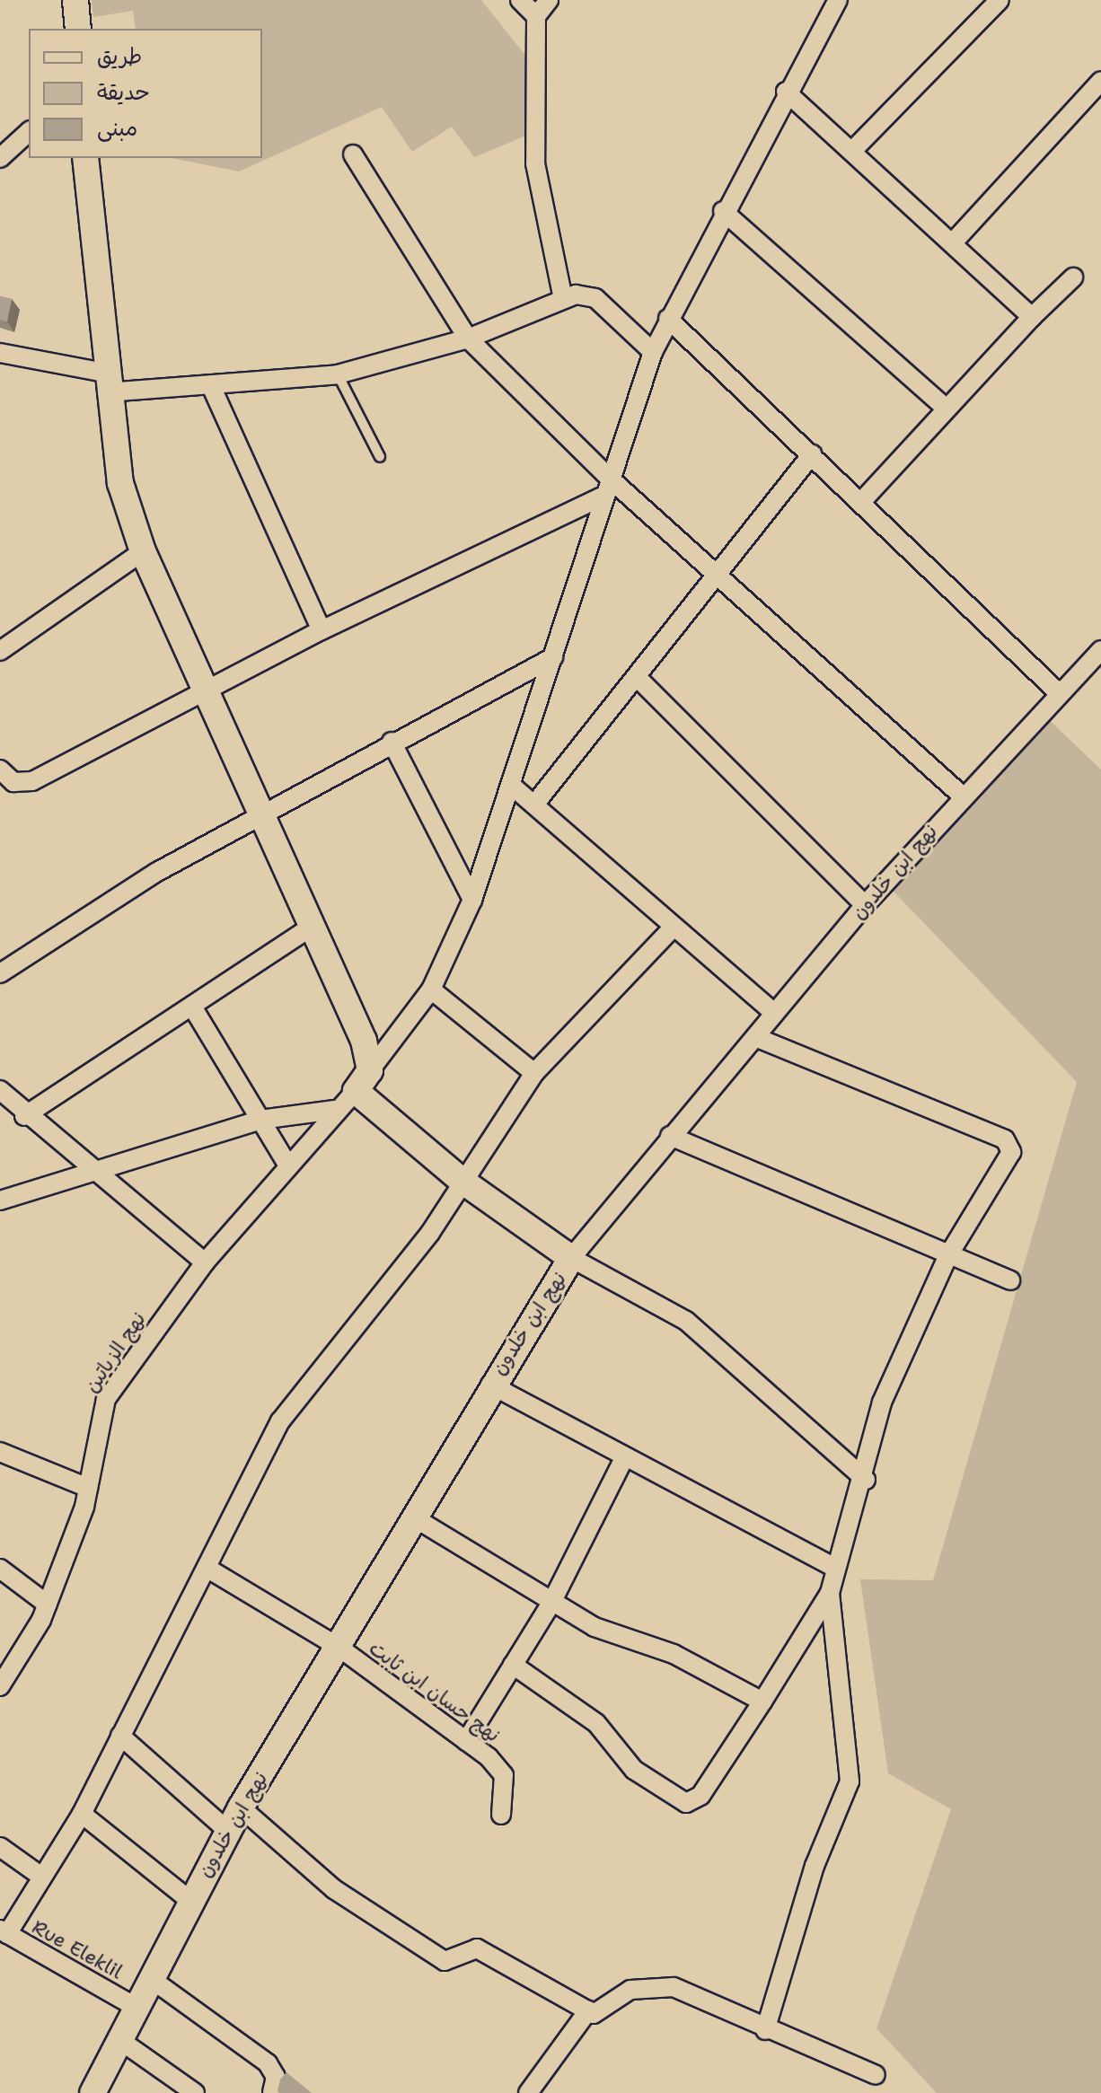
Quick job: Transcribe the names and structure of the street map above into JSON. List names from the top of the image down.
{
  "streets": {
    "street": [
      "نهج ابن خلدون",
      "نهج الزياتين",
      "نهج حسان ابن ثابت",
      "Rue Eleklil"
    ]
  },
  "crossings": [
    ["نهج ابن خلدون", "نهج حسان ابن ثابت"],
    ["نهج ابن خلدون", "Rue Eleklil"]
  ],
  "legend": ["طريق", "حديقة", "مبنى"]
}
